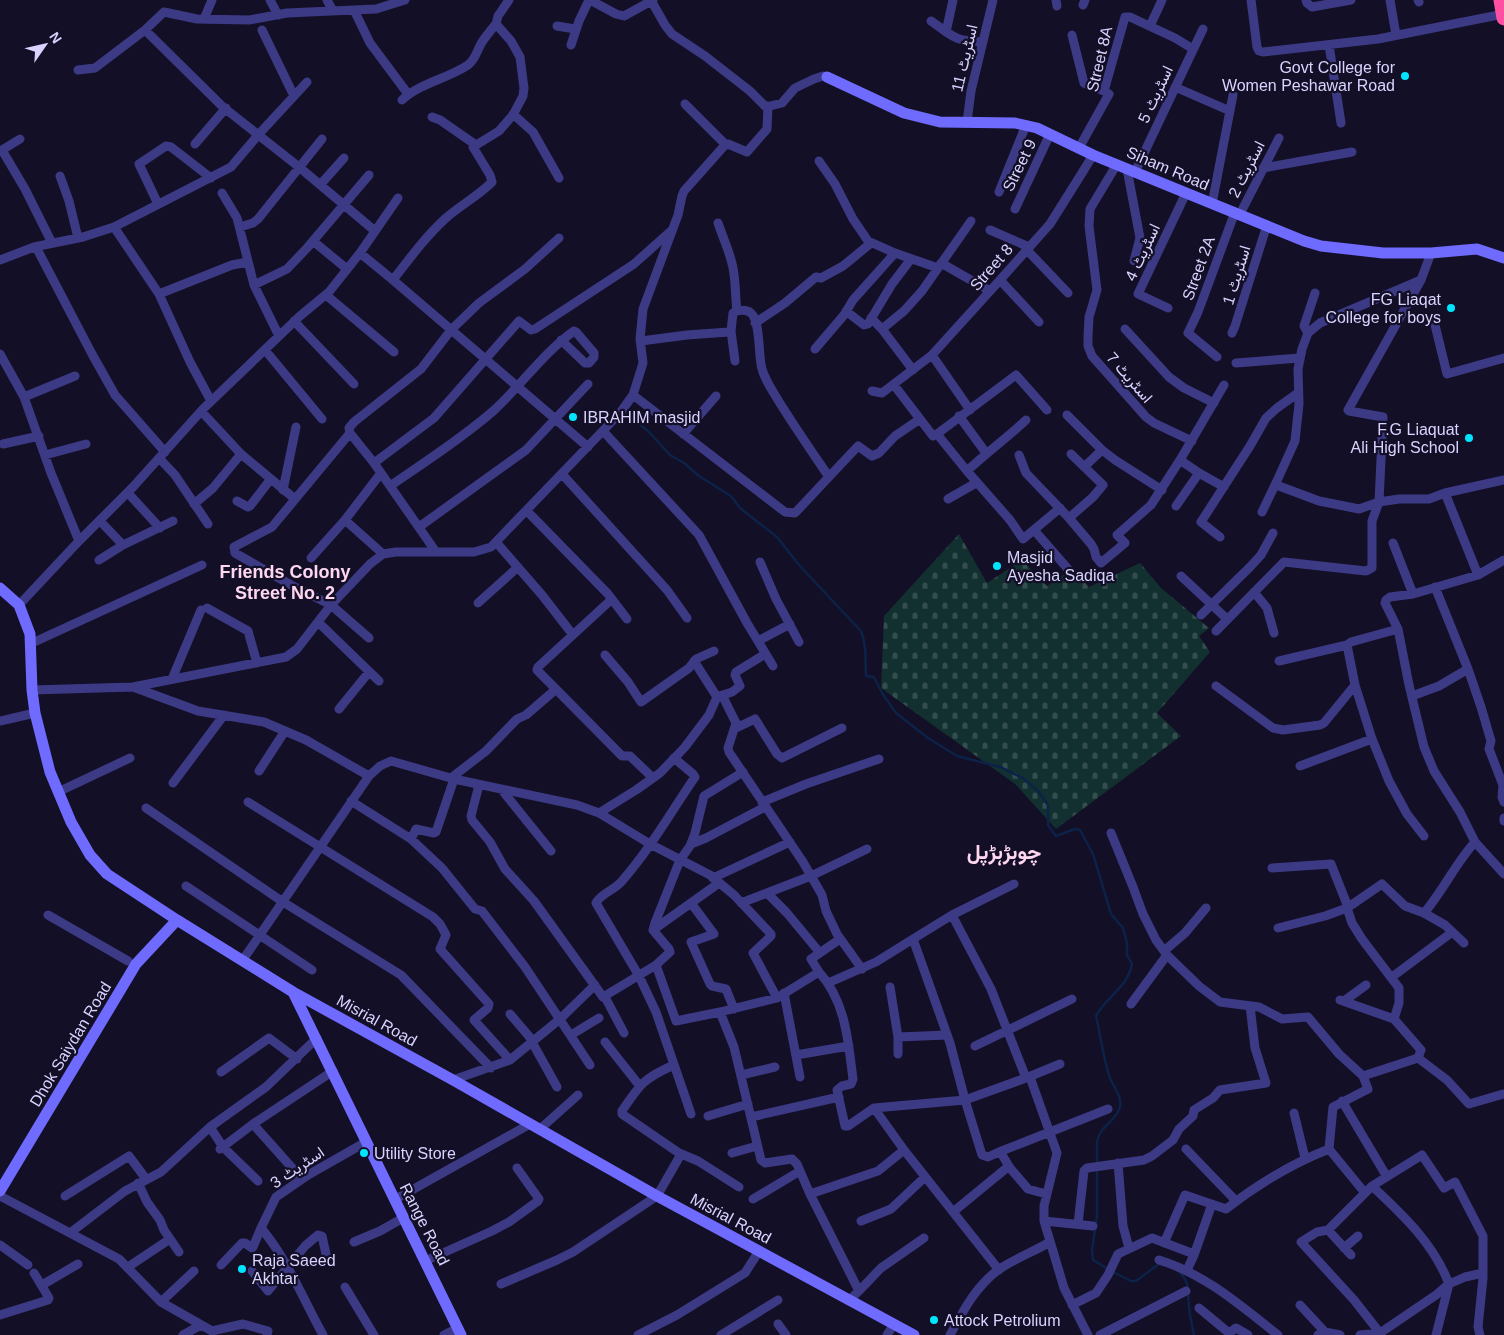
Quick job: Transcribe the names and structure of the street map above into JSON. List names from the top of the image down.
{
  "streets": {
    "main road": [
      "Siham Road",
      "Misrial Road",
      "Dhok Saiydan Road",
      "Range Road"
    ],
    "street": [
      "اسٹریٹ 11",
      "Street 8A",
      "اسٹریٹ 5",
      "Street 9",
      "اسٹریٹ 2",
      "اسٹریٹ 4",
      "Street 8",
      "Street 2A",
      "اسٹریٹ 1",
      "اسٹریٹ 7",
      "اسٹریٹ 3"
    ]
  },
  "crossings": [
    ["اسٹریٹ 11", "Siham Road"],
    ["Street 8A", "اسٹریٹ 5"],
    ["Street 8A", "Siham Road"],
    ["اسٹریٹ 5", "Siham Road"],
    ["اسٹریٹ 5", "اسٹریٹ 7"],
    ["Street 9", "Siham Road"],
    ["Siham Road", "اسٹریٹ 2"],
    ["Siham Road", "اسٹریٹ 4"],
    ["Siham Road", "Street 8"],
    ["Siham Road", "Street 2A"],
    ["Siham Road", "اسٹریٹ 1"],
    ["Siham Road", "اسٹریٹ 7"],
    ["اسٹریٹ 2", "Street 2A"],
    ["Misrial Road", "Dhok Saiydan Road"],
    ["Misrial Road", "Range Road"],
    ["اسٹریٹ 3", "Range Road"]
  ],
  "districts": ["Friends Colony Street No. 2", "چوہڑہڑپل"],
  "places": [
    "Govt College for Women Peshawar Road",
    "FG Liaqat College for boys",
    "IBRAHIM masjid",
    "F.G Liaquat Ali High School",
    "Masjid Ayesha Sadiqa",
    "Utility Store",
    "Raja Saeed Akhtar",
    "Attock Petrolium"
  ],
  "north": "top right"
}
